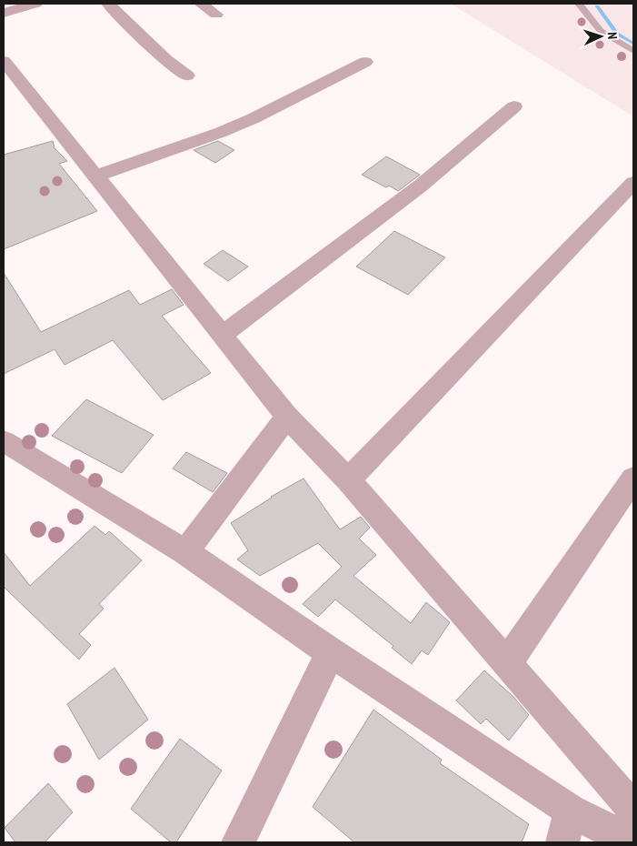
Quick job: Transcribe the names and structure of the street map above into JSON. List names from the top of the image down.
{
  "north": "right"
}
